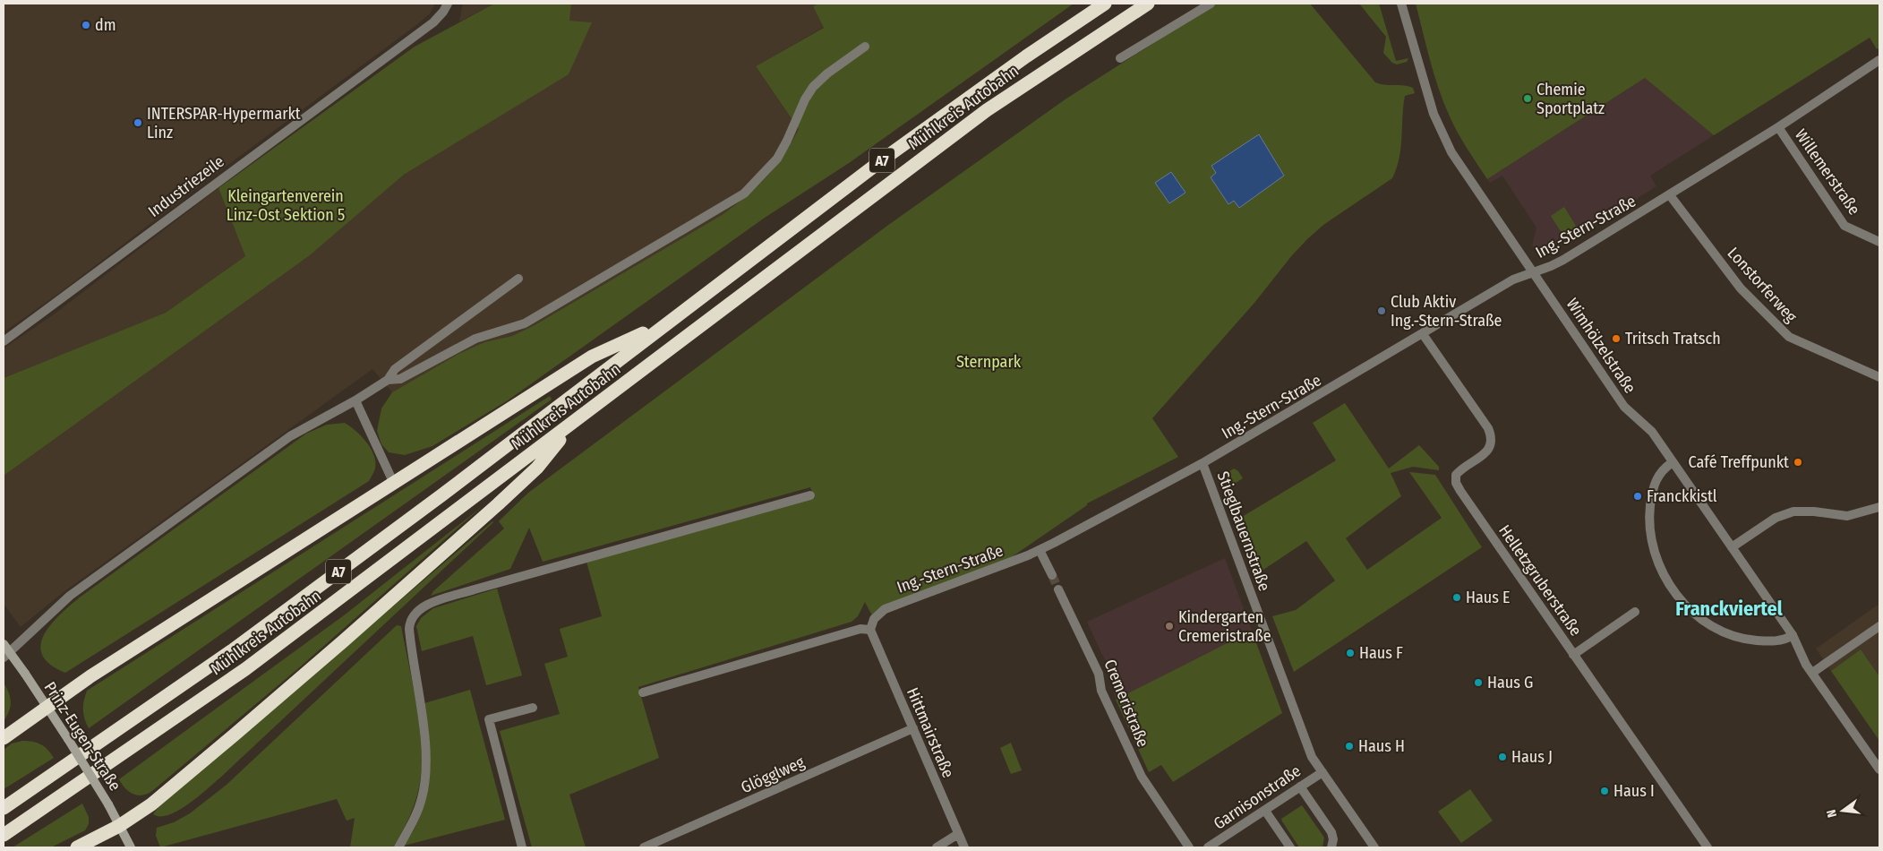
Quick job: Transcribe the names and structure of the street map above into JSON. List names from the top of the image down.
{
  "streets": {
    "highway": ["Mühlkreis Autobahn", "A7"],
    "main road": ["Prinz-Eugen-Straße"],
    "street": [
      "Willemerstraße",
      "Industriezeile",
      "Ing.-Stern-Straße",
      "Lonstorferweg",
      "Wimhölzelstraße",
      "Stieglbauernstraße",
      "Helletzgruberstraße",
      "Cremeristraße",
      "Hittmairstraße",
      "Glögglweg",
      "Garnisonstraße"
    ]
  },
  "crossings": [
    ["Willemerstraße", "Ing.-Stern-Straße"],
    ["Ing.-Stern-Straße", "Lonstorferweg"],
    ["Ing.-Stern-Straße", "Wimhölzelstraße"],
    ["Ing.-Stern-Straße", "Stieglbauernstraße"],
    ["Ing.-Stern-Straße", "Helletzgruberstraße"],
    ["Ing.-Stern-Straße", "Hittmairstraße"],
    ["Stieglbauernstraße", "Garnisonstraße"],
    ["Hittmairstraße", "Glögglweg"]
  ],
  "districts": ["Franckviertel"],
  "parks": ["Kleingartenverein Linz-Ost Sektion 5", "Sternpark"],
  "places": [
    "dm",
    "Chemie Sportplatz",
    "INTERSPAR-Hypermarkt Linz",
    "Club Aktiv Ing.-Stern-Straße",
    "Tritsch Tratsch",
    "Café Treffpunkt",
    "Franckkistl",
    "Haus E",
    "Kindergarten Cremeristraße",
    "Haus F",
    "Haus G",
    "Haus H",
    "Haus J",
    "Haus I"
  ],
  "north": "left"
}
